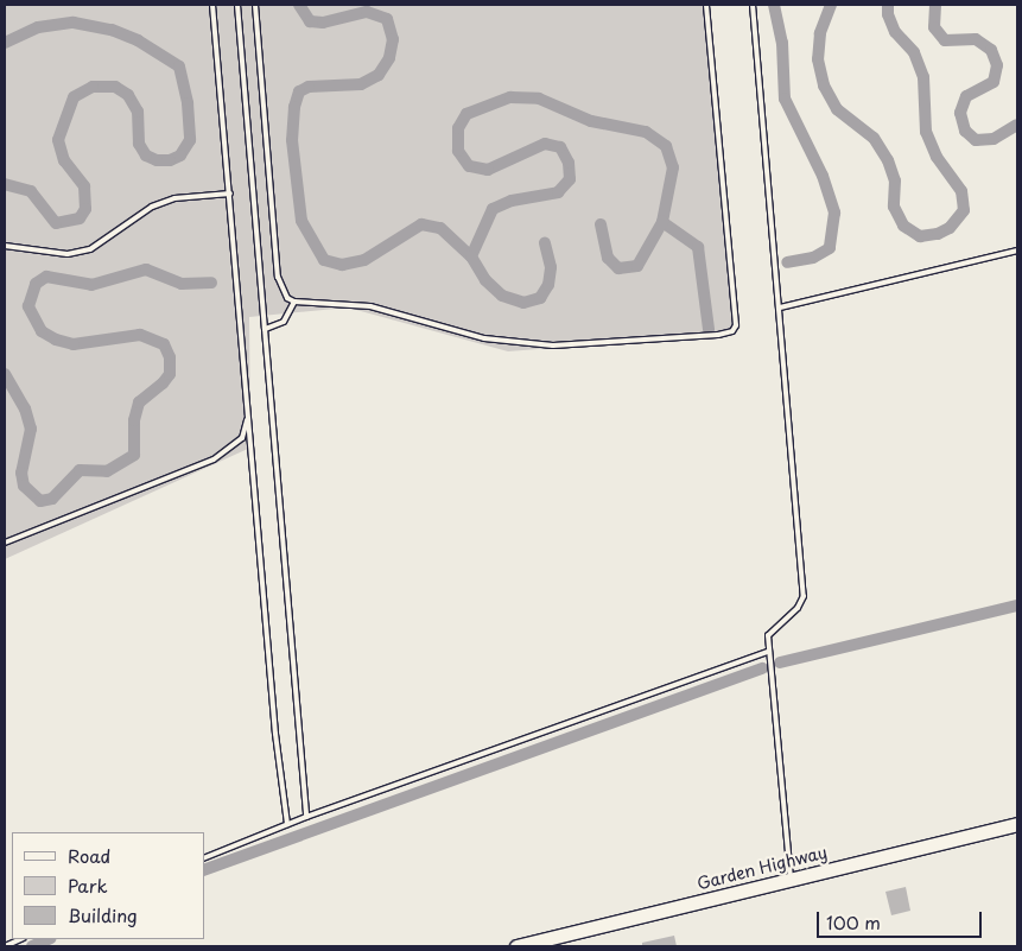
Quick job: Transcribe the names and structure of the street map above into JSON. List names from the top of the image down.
{
  "streets": {
    "main road": ["Garden Highway"]
  },
  "legend": ["Road", "Park", "Building"],
  "scale_bar": "100 m"
}
